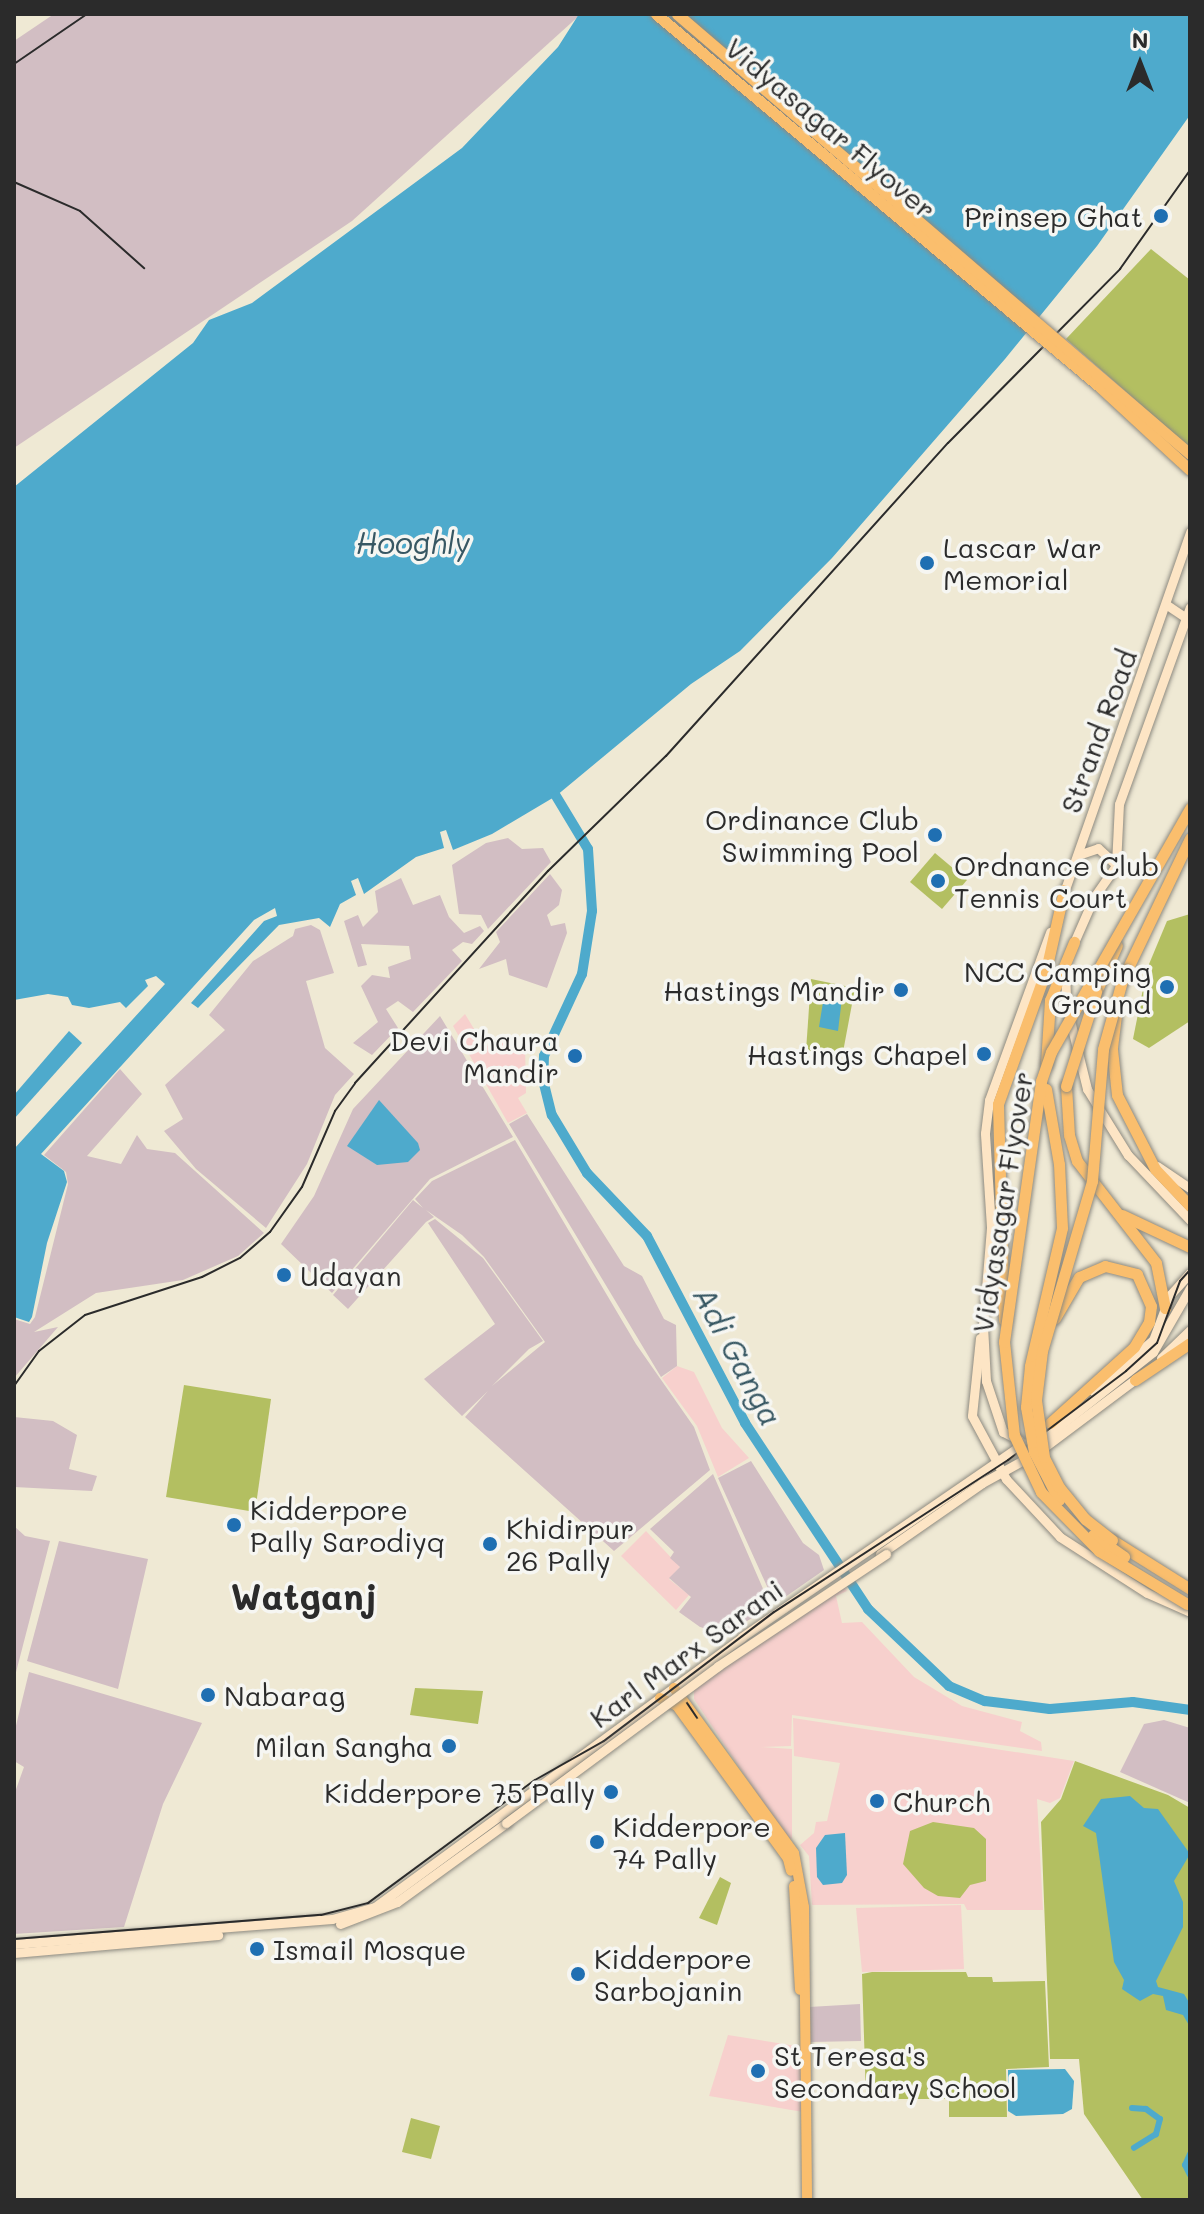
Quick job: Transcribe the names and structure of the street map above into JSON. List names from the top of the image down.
{
  "streets": {
    "highway": ["Vidyasagar Flyover"],
    "main road": ["Strand Road", "Karl Marx Sarani"]
  },
  "districts": ["Watganj"],
  "water": ["Hooghly", "Adi Ganga"],
  "places": [
    "Prinsep Ghat",
    "Lascar War Memorial",
    "Ordinance Club Swimming Pool",
    "Ordnance Club Tennis Court",
    "NCC Camping Ground",
    "Hastings Mandir",
    "Hastings Chapel",
    "Devi Chaura Mandir",
    "Udayan",
    "Kidderpore Pally Sarodiyq",
    "Khidirpur 26 Pally",
    "Nabarag",
    "Milan Sangha",
    "Kidderpore 75 Pally",
    "Church",
    "Kidderpore 74 Pally",
    "Ismail Mosque",
    "Kidderpore Sarbojanin",
    "St Teresa's Secondary School"
  ],
  "north": "top"
}
